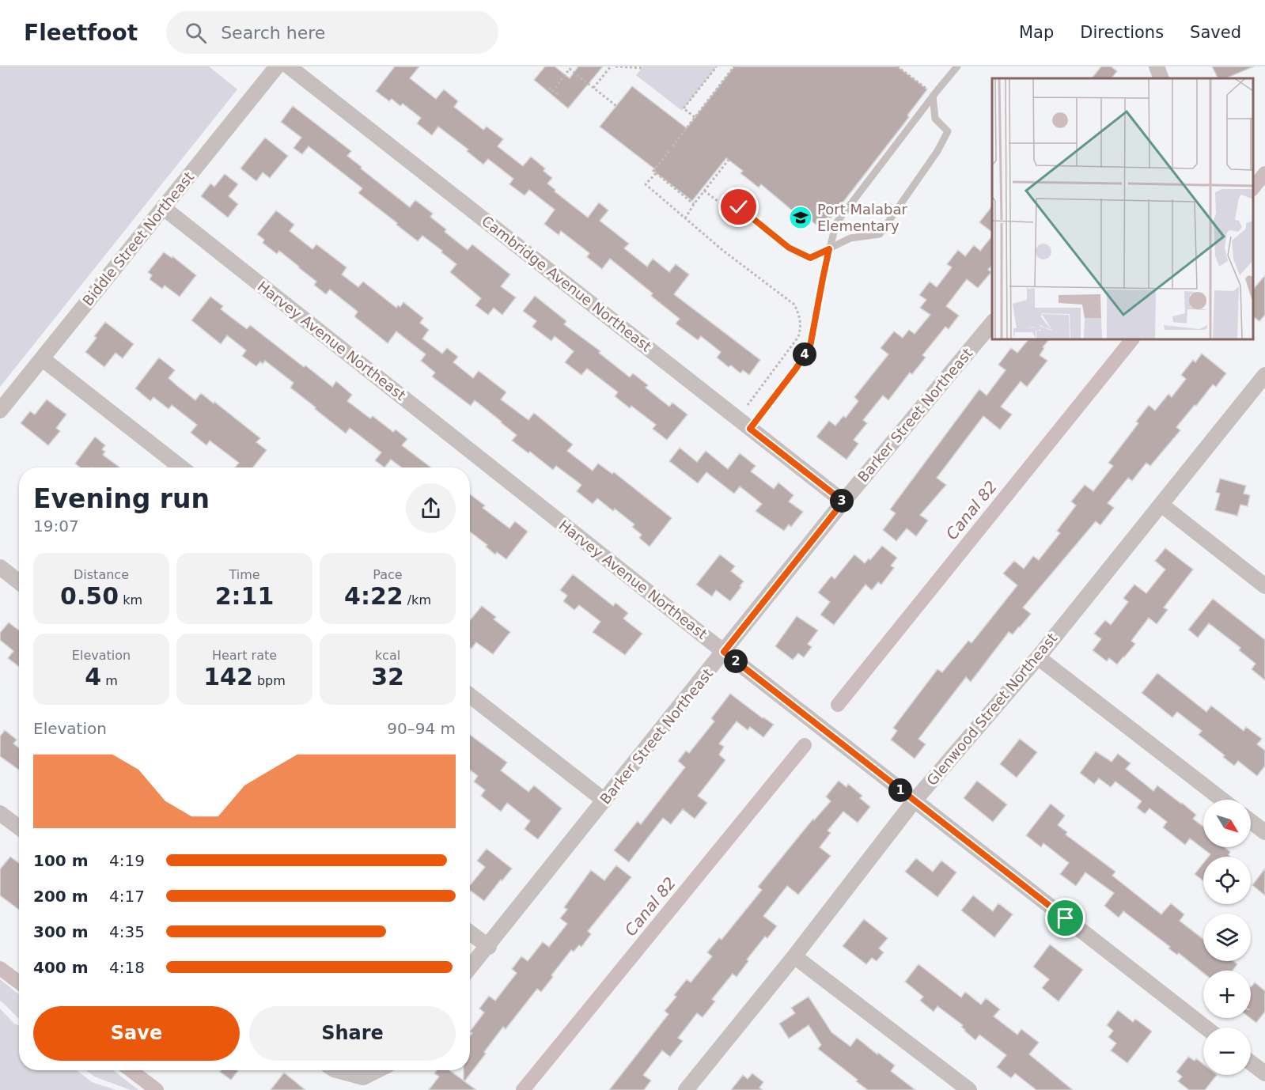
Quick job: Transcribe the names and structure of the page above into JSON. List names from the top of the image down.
{
  "streets": {
    "street": [
      "Biddle Street Northeast",
      "Cambridge Avenue Northeast",
      "Harvey Avenue Northeast",
      "Barker Street Northeast",
      "Glenwood Street Northeast"
    ]
  },
  "crossings": [
    ["Biddle Street Northeast", "Harvey Avenue Northeast"],
    ["Cambridge Avenue Northeast", "Barker Street Northeast"],
    ["Harvey Avenue Northeast", "Barker Street Northeast"],
    ["Harvey Avenue Northeast", "Glenwood Street Northeast"]
  ],
  "water": ["Canal 82"],
  "places": {
    "school or university": ["Port Malabar Elementary"]
  },
  "north": "bottom right",
  "page": {
    "header": "Fleetfoot",
    "search": "Search here",
    "nav": ["Map", "Directions", "Saved"],
    "pins": [
      "4",
      "3",
      "2",
      "1"
    ],
    "heading": ["Evening run", "19:07"],
    "stats": [
      ["Distance", "0.50 km"],
      ["Time", "2:11"],
      ["Pace", "4:22 /km"],
      ["Elevation", "4 m"],
      ["Heart rate", "142 bpm"],
      ["kcal", "32"]
    ],
    "chart": ["Elevation", "90–94 m"],
    "map_buttons": ["+", "−"],
    "list": [
      {
        "name": "100 m",
        "note": "4:19"
      },
      {
        "name": "200 m",
        "note": "4:17"
      },
      {
        "name": "300 m",
        "note": "4:35"
      },
      {
        "name": "400 m",
        "note": "4:18"
      }
    ],
    "buttons": ["Save", "Share"]
  }
}
